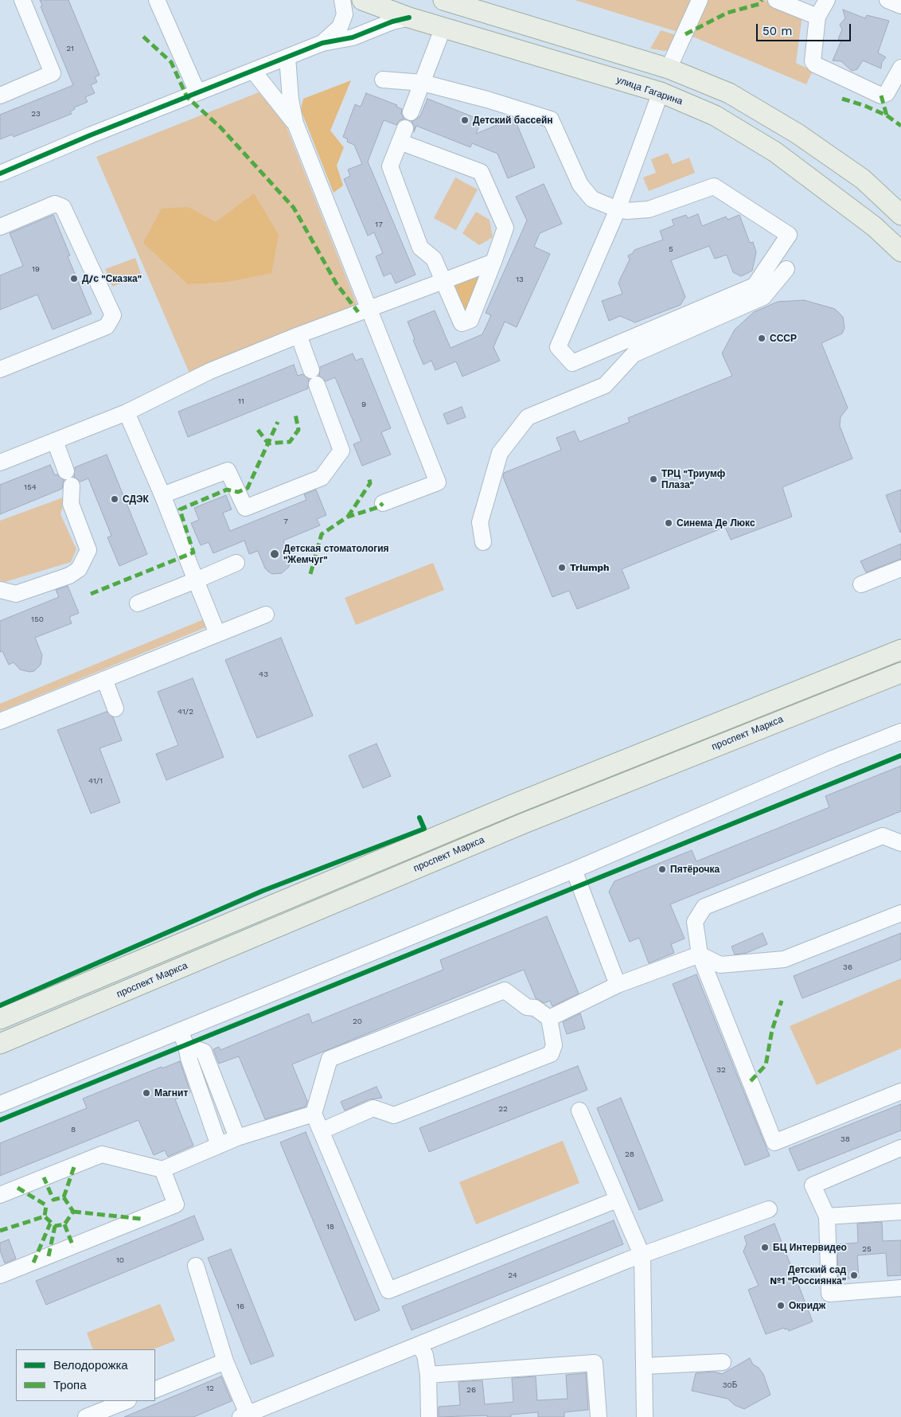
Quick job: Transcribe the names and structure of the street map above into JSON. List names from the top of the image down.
{
  "streets": {
    "main road": ["улица Гагарина", "проспект Маркса"]
  },
  "places": [
    "Детский бассейн",
    "Д/с \"Сказка\"",
    "СССР",
    "ТРЦ \"Триумф Плаза\"",
    "СДЭК",
    "Синема Де Люкс",
    "Детская стоматология \"Жемчуг\"",
    "Triumph",
    "Пятёрочка",
    "Магнит",
    "БЦ Интервидео",
    "Детский сад №1 \"Россиянка\"",
    "Окридж"
  ],
  "house_numbers": [
    "21",
    "23",
    "17",
    "5",
    "19",
    "13",
    "11",
    "9",
    "154",
    "7",
    "150",
    "43",
    "41/2",
    "41/1",
    "36",
    "20",
    "32",
    "22",
    "8",
    "38",
    "28",
    "18",
    "25",
    "10",
    "24",
    "16",
    "30Б",
    "12",
    "26"
  ],
  "legend": ["Велодорожка", "Тропа"],
  "scale_bar": "50 m"
}
